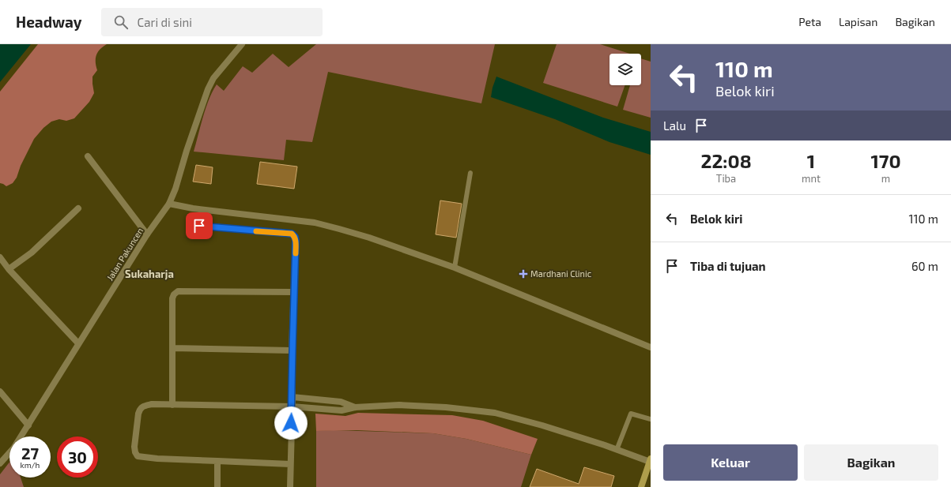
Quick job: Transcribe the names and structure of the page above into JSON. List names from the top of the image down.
{
  "streets": {
    "street": ["Jalan Pakuncen"]
  },
  "districts": ["Sukaharja"],
  "places": {
    "health": ["Mardhani Clinic"]
  },
  "page": {
    "header": "Headway",
    "search": "Cari di sini",
    "nav": ["Peta", "Lapisan", "Bagikan"],
    "turn": ["110 m", "Belok kiri"],
    "then": "Lalu",
    "eta": [
      "22:08",
      "Tiba",
      "1",
      "mnt",
      "170",
      "m"
    ],
    "list": [
      {
        "name": "Belok kiri",
        "value": "110 m"
      },
      {
        "name": "Tiba di tujuan",
        "value": "60 m"
      }
    ],
    "speed": "27 km/h",
    "limit": "30",
    "buttons": ["Keluar", "Bagikan"]
  }
}
